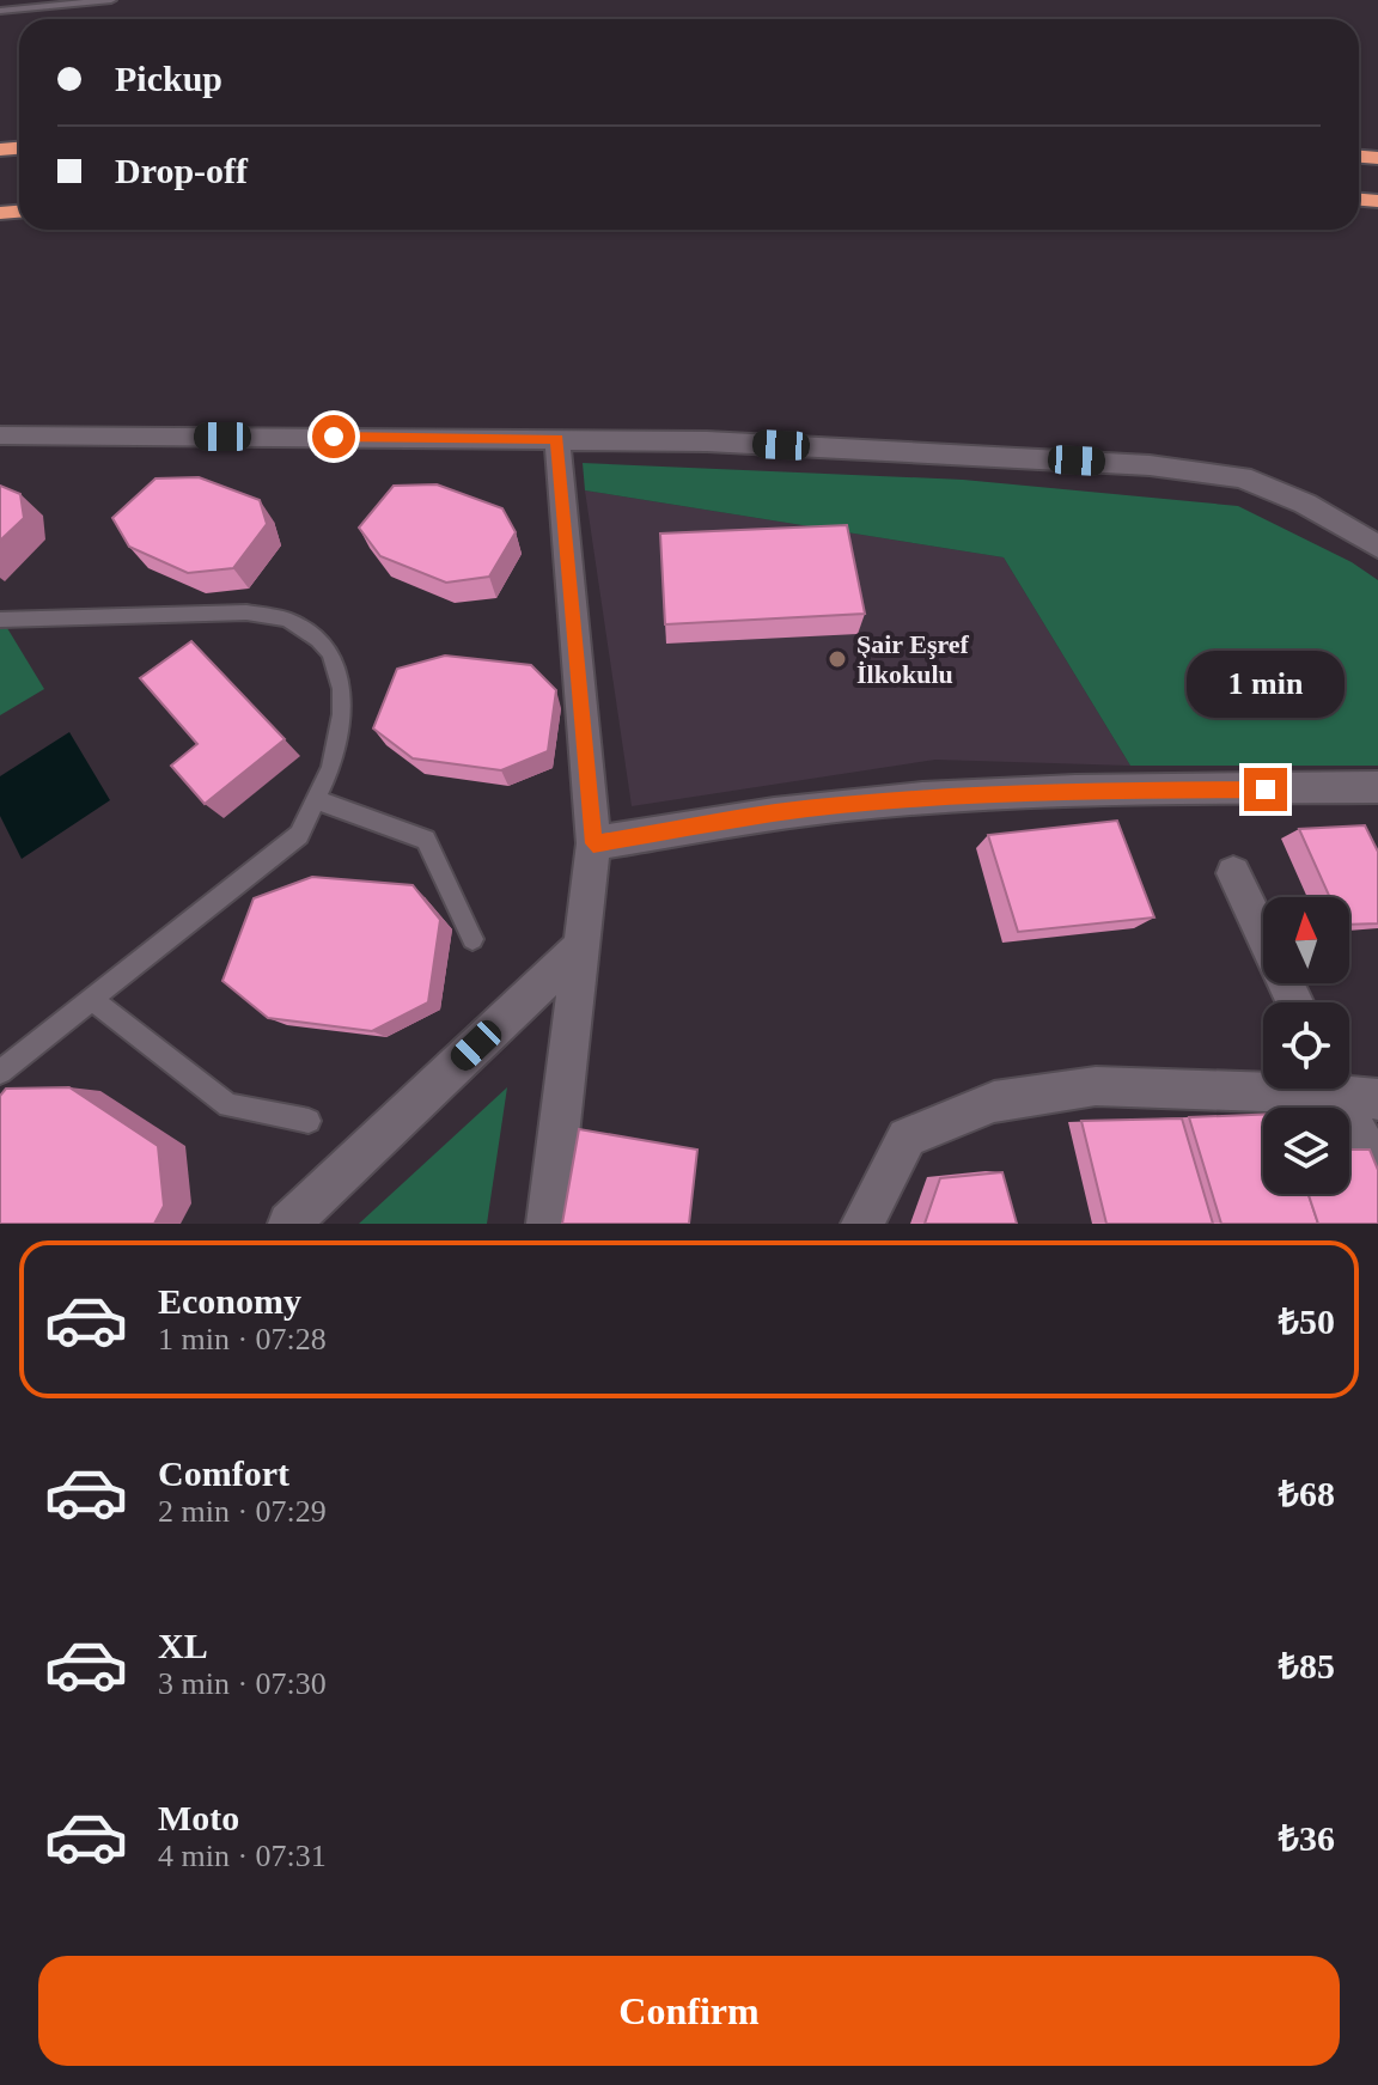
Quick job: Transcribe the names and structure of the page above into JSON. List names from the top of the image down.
{
  "places": ["Şair Eşref İlkokulu"],
  "north": "top",
  "page": {
    "banner": ["Pickup", "Drop-off"],
    "bubble": "1 min",
    "list": [
      {
        "name": "Economy",
        "note": "1 min · 07:28",
        "value": "₺50"
      },
      {
        "name": "Comfort",
        "note": "2 min · 07:29",
        "value": "₺68"
      },
      {
        "name": "XL",
        "note": "3 min · 07:30",
        "value": "₺85"
      },
      {
        "name": "Moto",
        "note": "4 min · 07:31",
        "value": "₺36"
      }
    ],
    "buttons": "Confirm"
  }
}
